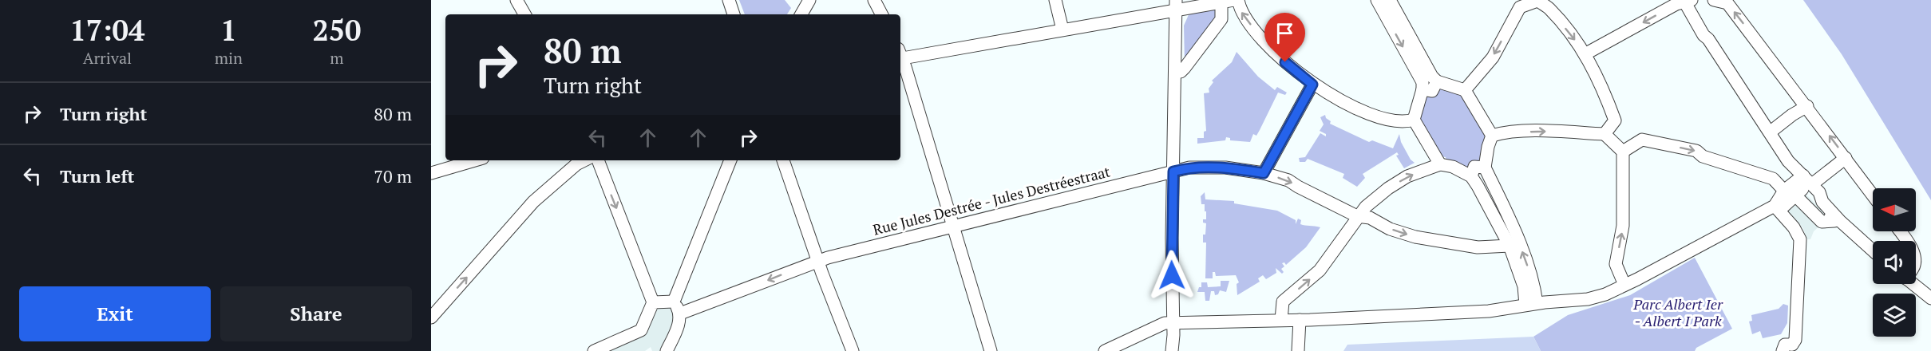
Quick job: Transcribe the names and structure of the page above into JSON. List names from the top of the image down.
{
  "streets": {
    "street": ["Rue Jules Destrée - Jules Destréestraat"]
  },
  "parks": ["Parc Albert Ier - Albert I Park"],
  "north": "left",
  "page": {
    "eta": [
      "17:04",
      "Arrival",
      "1",
      "min",
      "250",
      "m"
    ],
    "turn": ["80 m", "Turn right"],
    "list": [
      {
        "name": "Turn right",
        "value": "80 m"
      },
      {
        "name": "Turn left",
        "value": "70 m"
      }
    ],
    "buttons": ["Exit", "Share"]
  }
}
